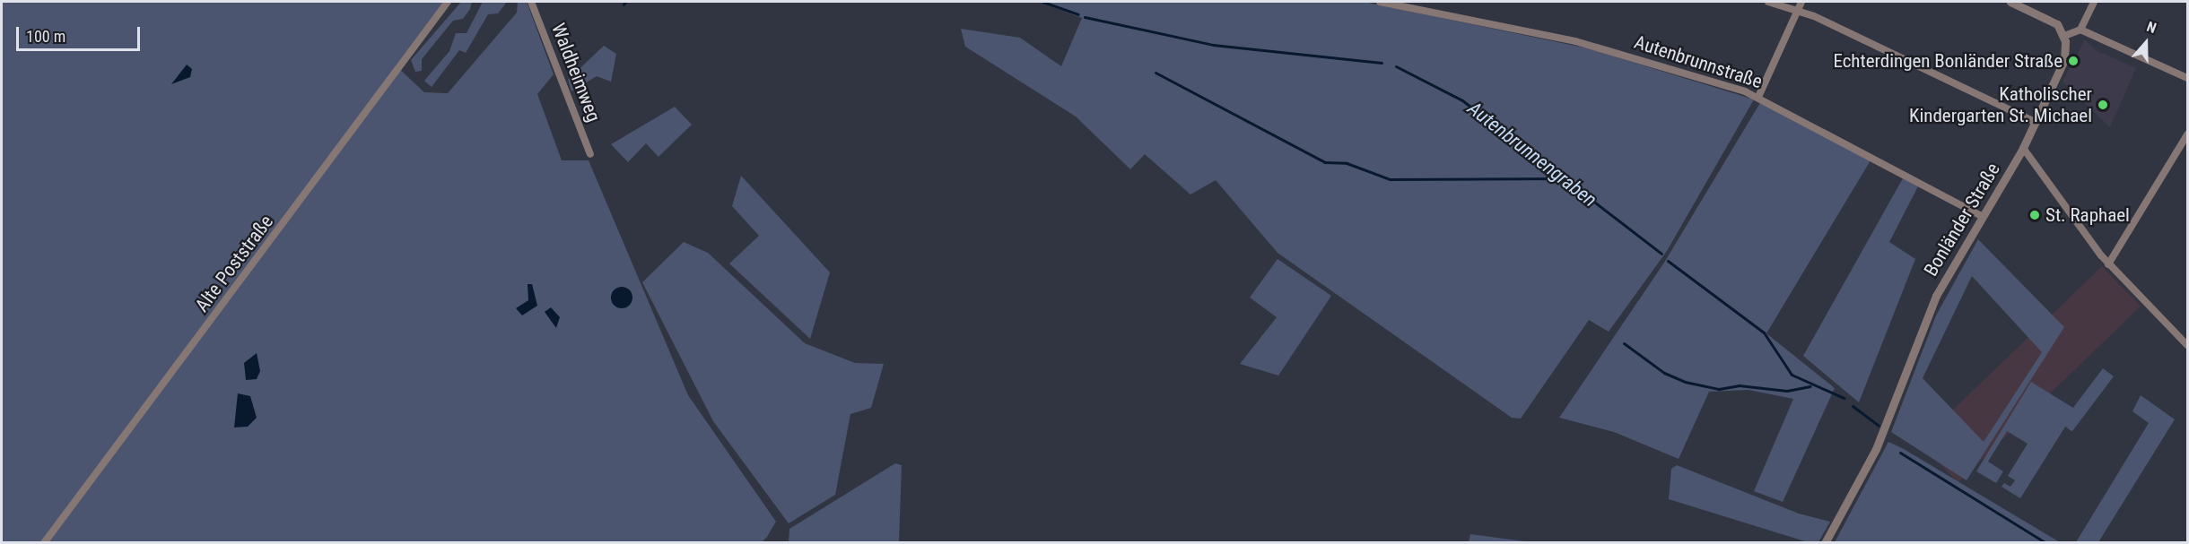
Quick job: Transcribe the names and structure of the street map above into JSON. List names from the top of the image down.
{
  "streets": {
    "street": [
      "Autenbrunnstraße",
      "Waldheimweg",
      "Bonländer Straße",
      "Alte Poststraße"
    ]
  },
  "crossings": [
    ["Autenbrunnstraße", "Bonländer Straße"]
  ],
  "water": ["Autenbrunnengraben"],
  "places": ["Echterdingen Bonländer Straße", "Katholischer Kindergarten St. Michael", "St. Raphael"],
  "scale_bar": "100 m",
  "north": "top"
}
